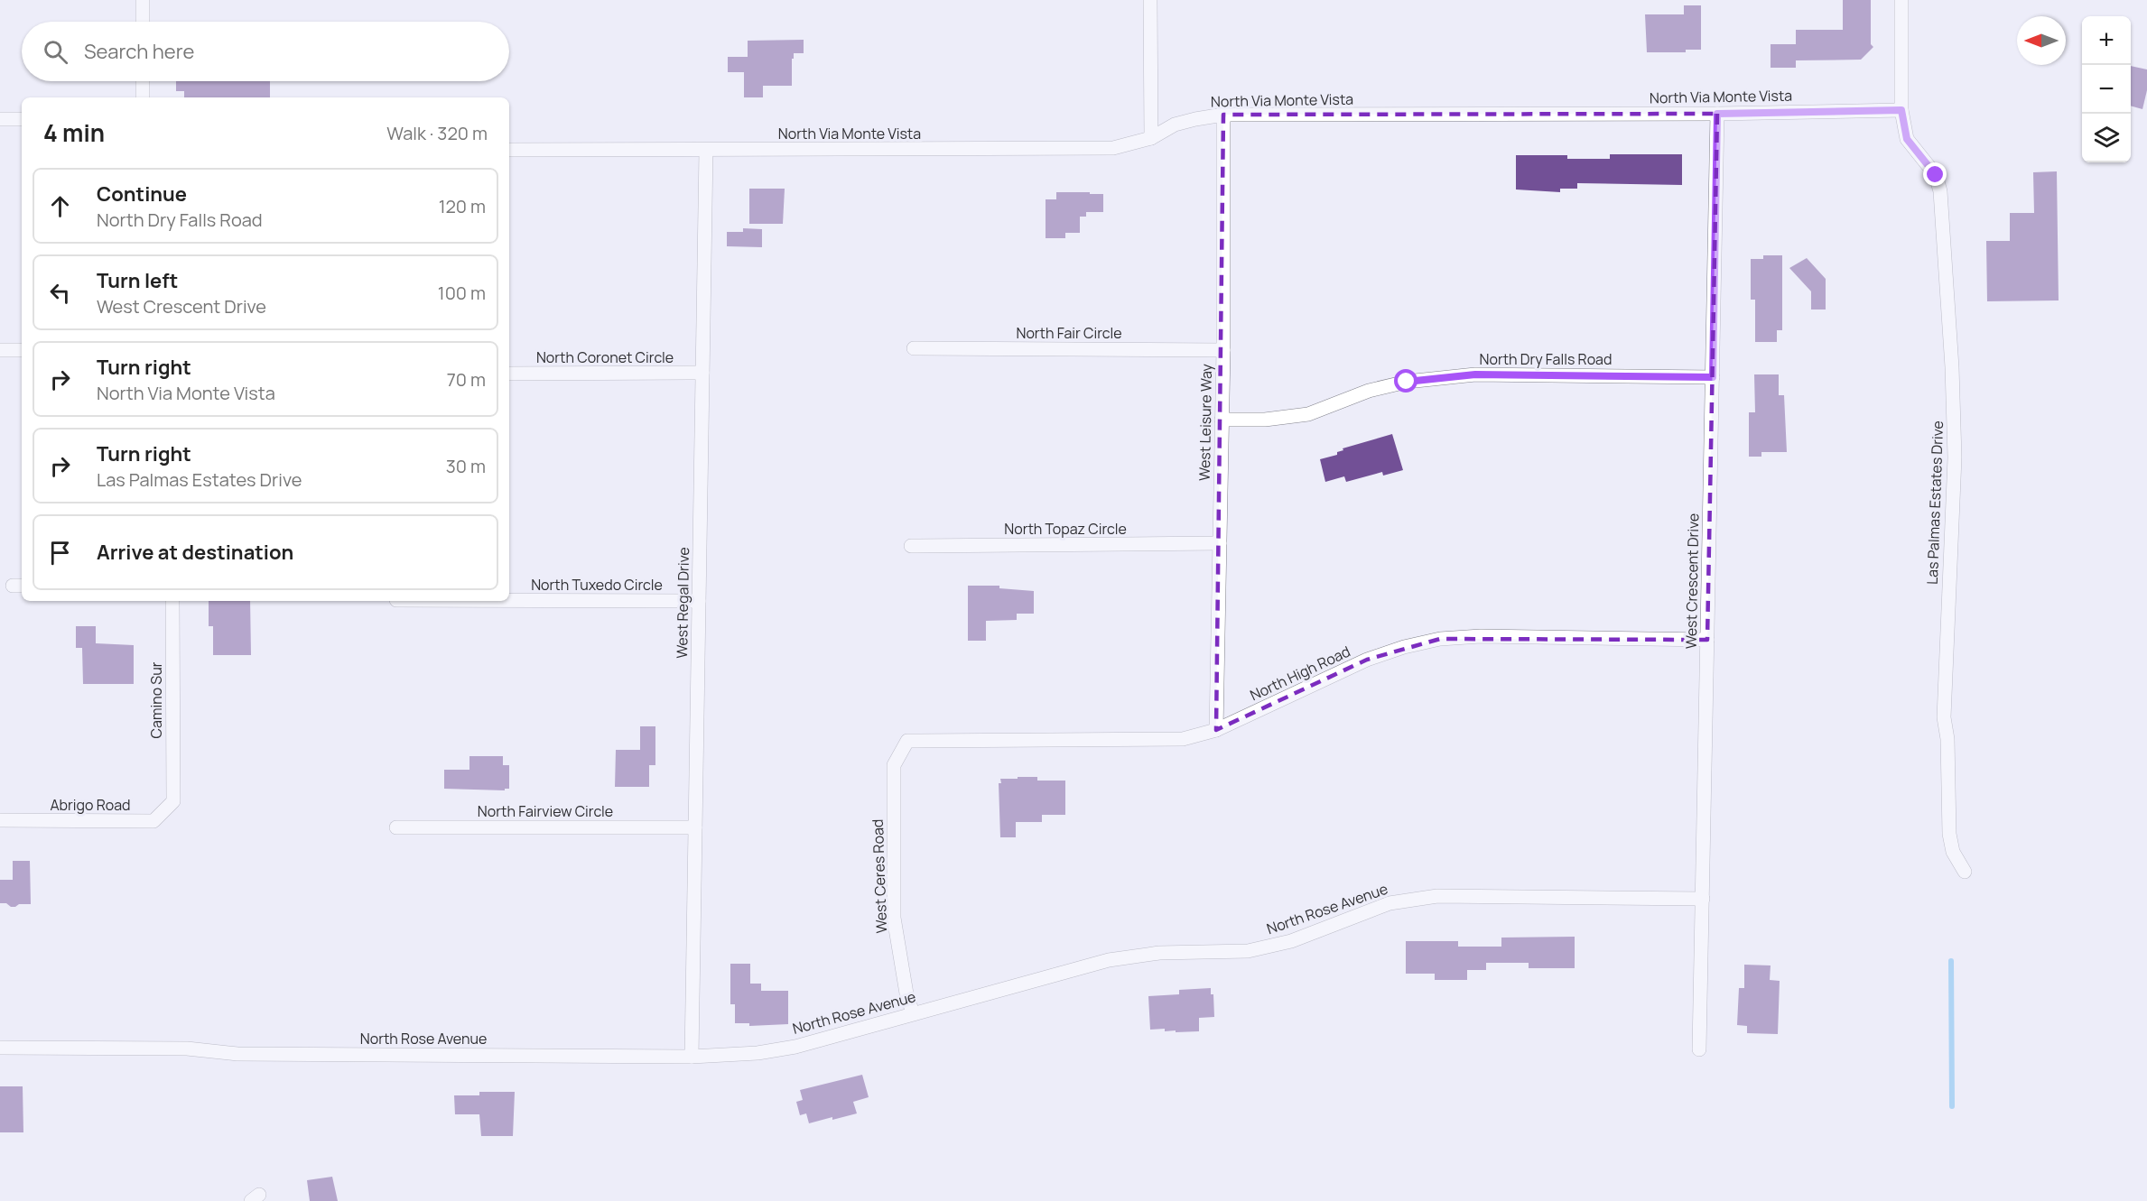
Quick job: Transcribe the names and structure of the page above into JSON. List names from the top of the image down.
{
  "streets": {
    "street": [
      "North Via Monte Vista",
      "North Fair Circle",
      "North Coronet Circle",
      "North Dry Falls Road",
      "West Leisure Way",
      "Las Palmas Estates Drive",
      "North Topaz Circle",
      "West Crescent Drive",
      "North Tuxedo Circle",
      "West Regal Drive",
      "North High Road",
      "Camino Sur",
      "Abrigo Road",
      "North Fairview Circle",
      "West Ceres Road",
      "North Rose Avenue"
    ]
  },
  "crossings": [
    ["North Via Monte Vista", "West Leisure Way"],
    ["North Via Monte Vista", "Las Palmas Estates Drive"],
    ["North Via Monte Vista", "West Crescent Drive"],
    ["North Via Monte Vista", "West Regal Drive"],
    ["North Fair Circle", "West Leisure Way"],
    ["North Coronet Circle", "West Regal Drive"],
    ["North Dry Falls Road", "West Leisure Way"],
    ["North Dry Falls Road", "West Crescent Drive"],
    ["West Leisure Way", "North Topaz Circle"],
    ["West Leisure Way", "North High Road"],
    ["West Crescent Drive", "North High Road"],
    ["West Crescent Drive", "North Rose Avenue"],
    ["North Tuxedo Circle", "West Regal Drive"],
    ["West Regal Drive", "North Fairview Circle"],
    ["West Regal Drive", "North Rose Avenue"],
    ["North High Road", "West Ceres Road"],
    ["Camino Sur", "Abrigo Road"],
    ["West Ceres Road", "North Rose Avenue"]
  ],
  "north": "left",
  "page": {
    "map_buttons": ["+", "−"],
    "search": "Search here",
    "heading": ["4 min", "Walk · 320 m"],
    "list": [
      ["Continue", "North Dry Falls Road", "120 m"],
      ["Turn left", "West Crescent Drive", "100 m"],
      ["Turn right", "North Via Monte Vista", "70 m"],
      ["Turn right", "Las Palmas Estates Drive", "30 m"],
      "Arrive at destination"
    ]
  }
}
